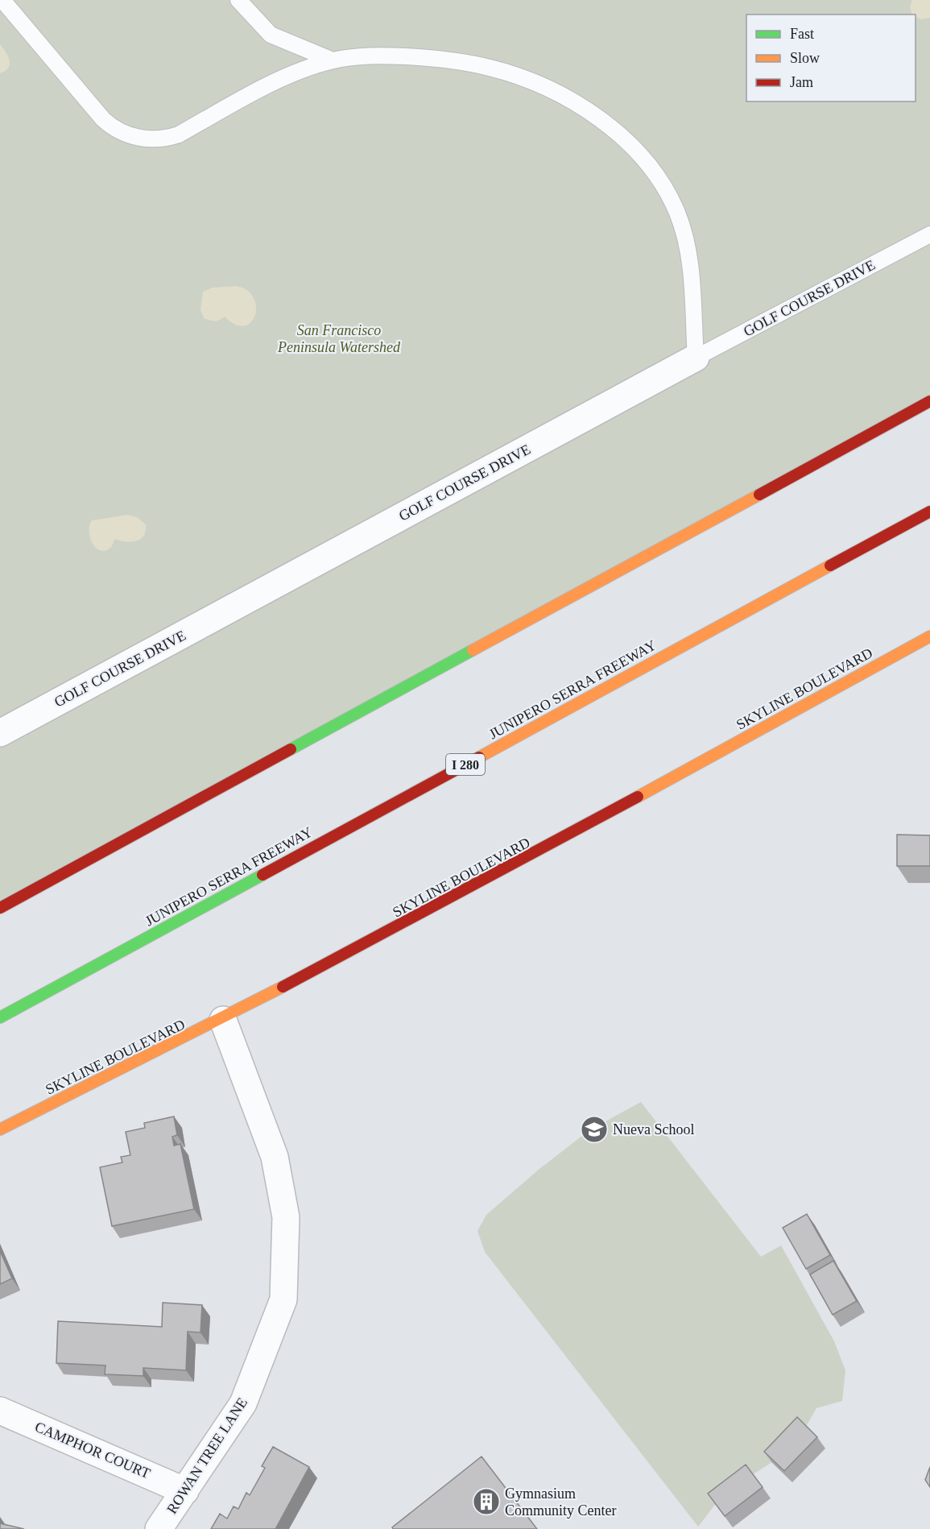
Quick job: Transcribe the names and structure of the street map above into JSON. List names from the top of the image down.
{
  "streets": {
    "main road": ["SKYLINE BOULEVARD", "JUNIPERO SERRA FREEWAY", "I 280"],
    "street": ["GOLF COURSE DRIVE", "CAMPHOR COURT", "ROWAN TREE LANE"]
  },
  "crossings": [
    ["SKYLINE BOULEVARD", "ROWAN TREE LANE"],
    ["CAMPHOR COURT", "ROWAN TREE LANE"]
  ],
  "parks": ["San Francisco Peninsula Watershed"],
  "places": {
    "school or university": ["Nueva School"],
    "building": ["Gymnasium Community Center"]
  },
  "legend": ["Fast", "Slow", "Jam"]
}
